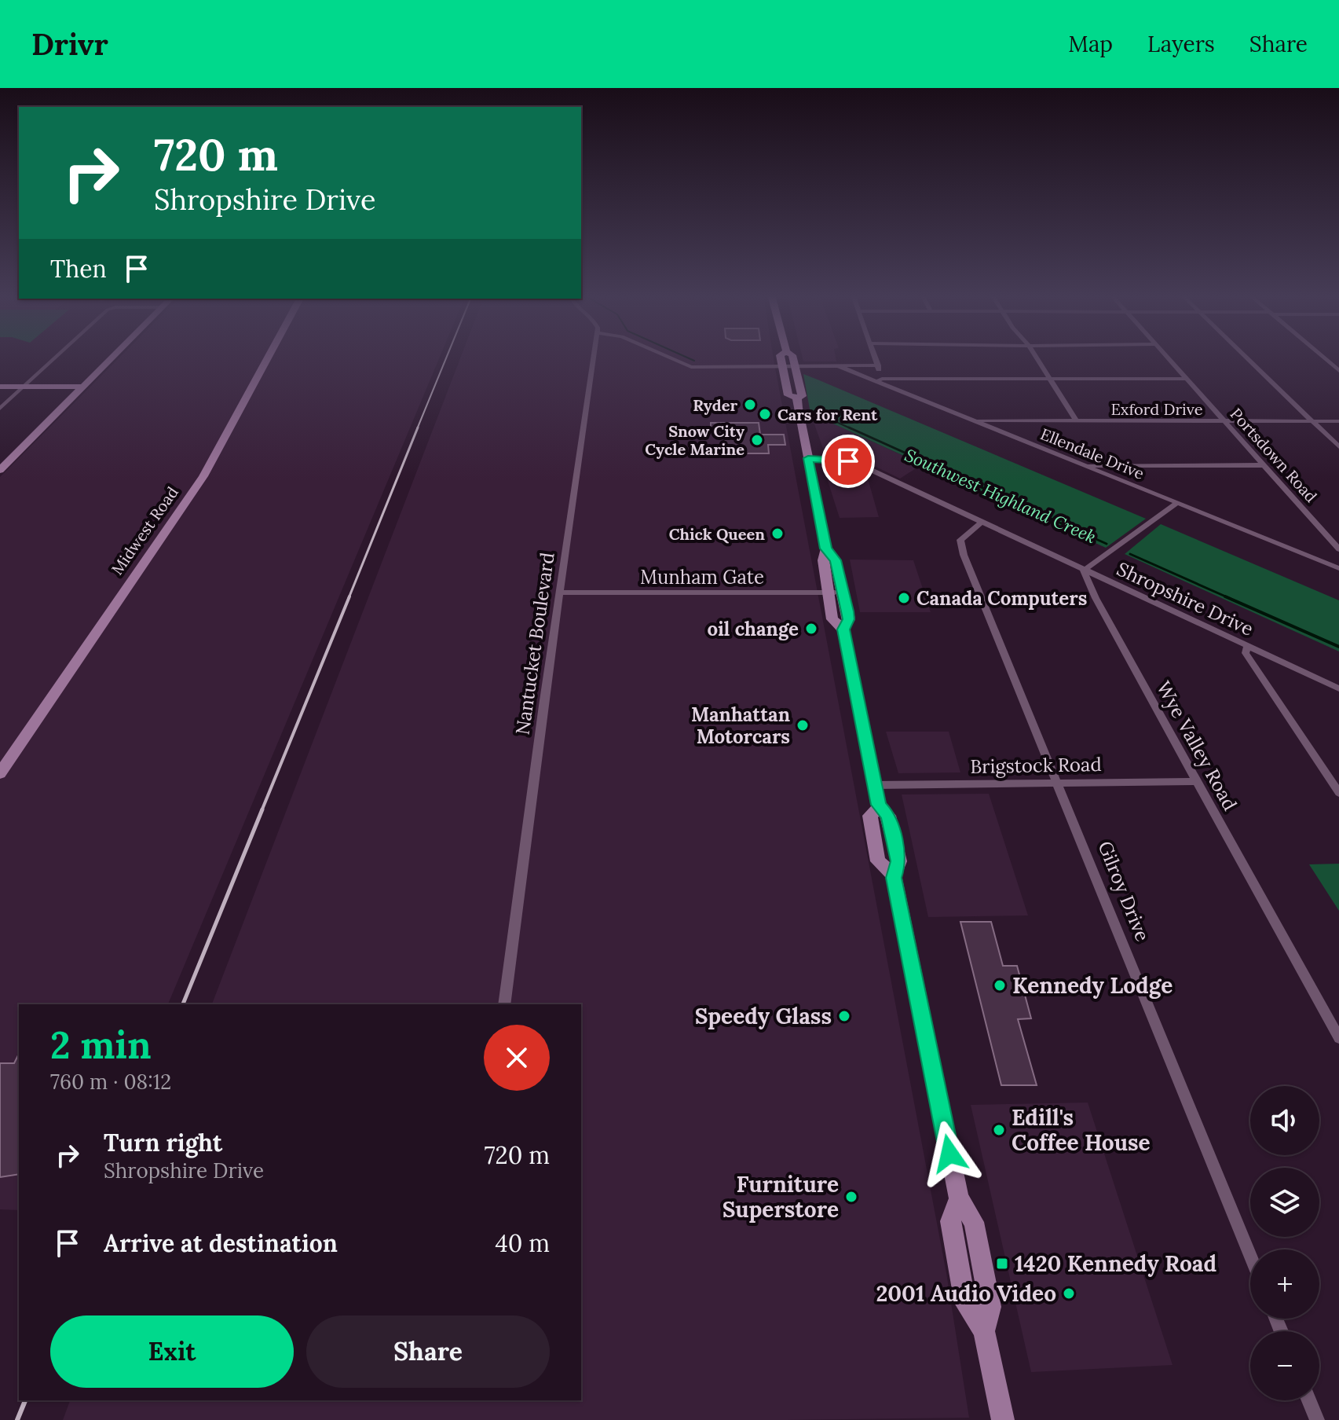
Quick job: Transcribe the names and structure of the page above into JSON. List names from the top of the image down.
{
  "streets": {
    "main road": ["Midwest Road"],
    "street": [
      "Exford Drive",
      "Ellendale Drive",
      "Portsdown Road",
      "Munham Gate",
      "Shropshire Drive",
      "Nantucket Boulevard",
      "Wye Valley Road",
      "Brigstock Road",
      "Gilroy Drive"
    ]
  },
  "crossings": [
    ["Exford Drive", "Ellendale Drive"],
    ["Exford Drive", "Portsdown Road"],
    ["Munham Gate", "Nantucket Boulevard"],
    ["Shropshire Drive", "Wye Valley Road"],
    ["Shropshire Drive", "Gilroy Drive"],
    ["Wye Valley Road", "Brigstock Road"],
    ["Brigstock Road", "Gilroy Drive"]
  ],
  "water": ["Southwest Highland Creek"],
  "places": {
    "other": [
      "Ryder",
      "Cars for Rent",
      "Snow City Cycle Marine",
      "Chick Queen",
      "Canada Computers",
      "oil change",
      "Manhattan Motorcars",
      "Kennedy Lodge",
      "Speedy Glass",
      "Edill's Coffee House",
      "Furniture Superstore",
      "2001 Audio Video"
    ],
    "transit": ["1420 Kennedy Road"]
  },
  "page": {
    "header": "Drivr",
    "nav": ["Map", "Layers", "Share"],
    "turn": ["720 m", "Shropshire Drive"],
    "then": "Then",
    "heading": ["2 min", "760 m · 08:12"],
    "map_buttons": ["+", "−"],
    "list": [
      {
        "name": "Turn right",
        "note": "Shropshire Drive",
        "value": "720 m"
      },
      {
        "name": "Arrive at destination",
        "value": "40 m"
      }
    ],
    "buttons": ["Exit", "Share"]
  }
}
